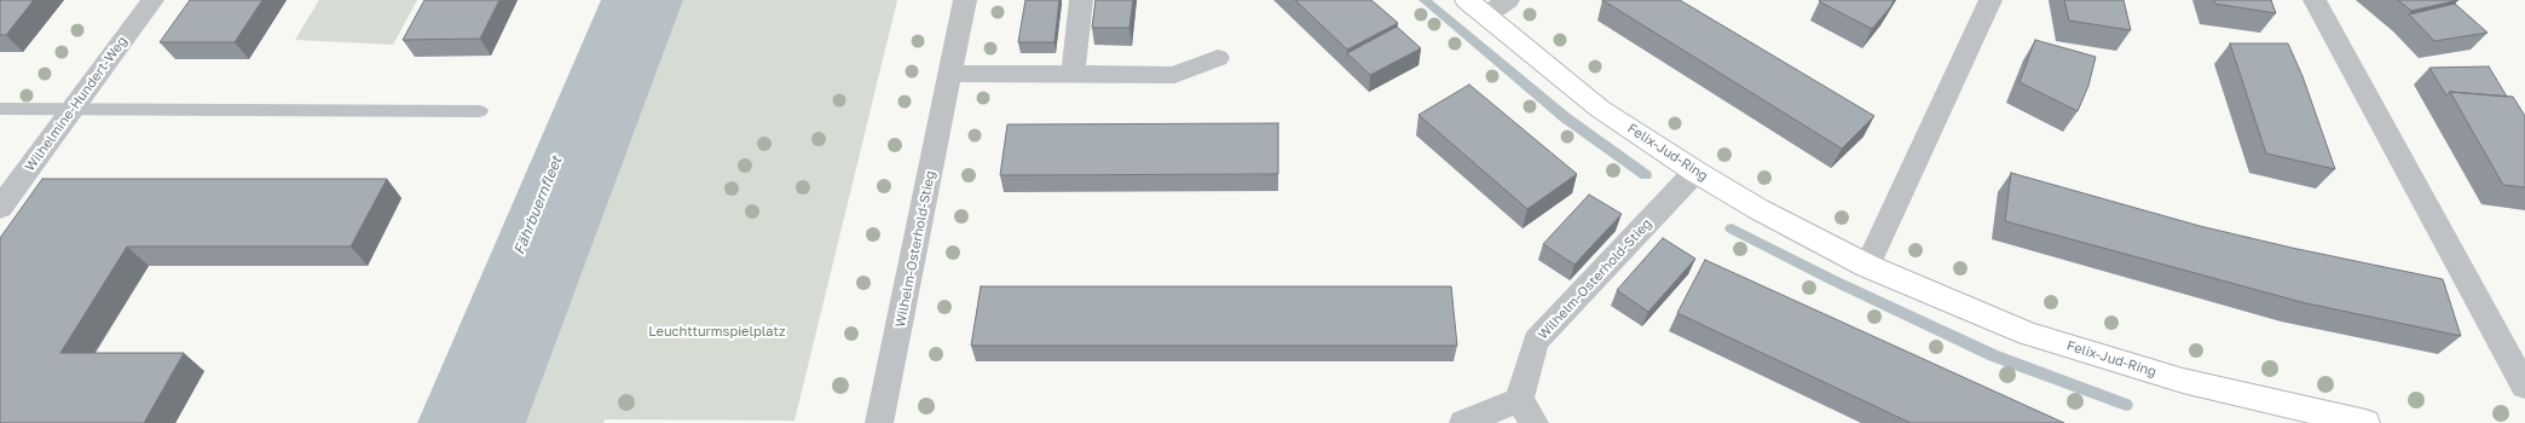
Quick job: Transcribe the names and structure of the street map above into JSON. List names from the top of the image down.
{
  "streets": {
    "street": ["Wilhelmine-Hundert-Weg", "Felix-Jud-Ring", "Wilhelm-Osterhold-Stieg"]
  },
  "crossings": [
    ["Felix-Jud-Ring", "Wilhelm-Osterhold-Stieg"]
  ],
  "water": ["Fährbuernfleet"],
  "parks": ["Leuchtturmspielplatz"]
}
